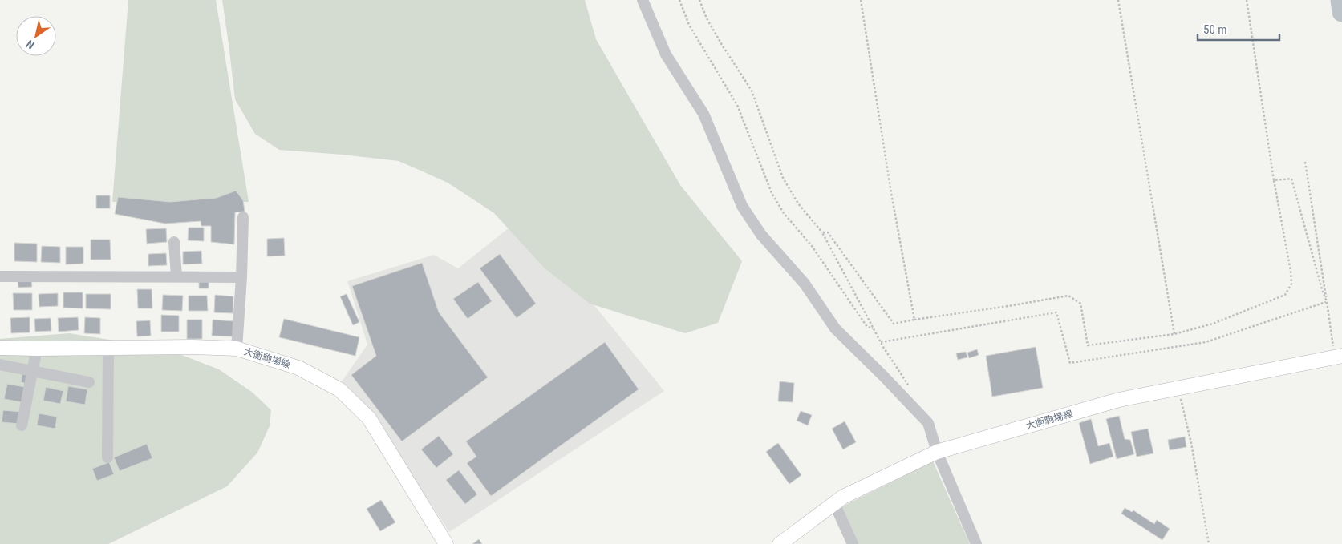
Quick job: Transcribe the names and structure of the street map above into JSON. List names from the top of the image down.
{
  "streets": {
    "main road": ["大衡駒場線"]
  },
  "scale_bar": "50 m",
  "north": "bottom left"
}
